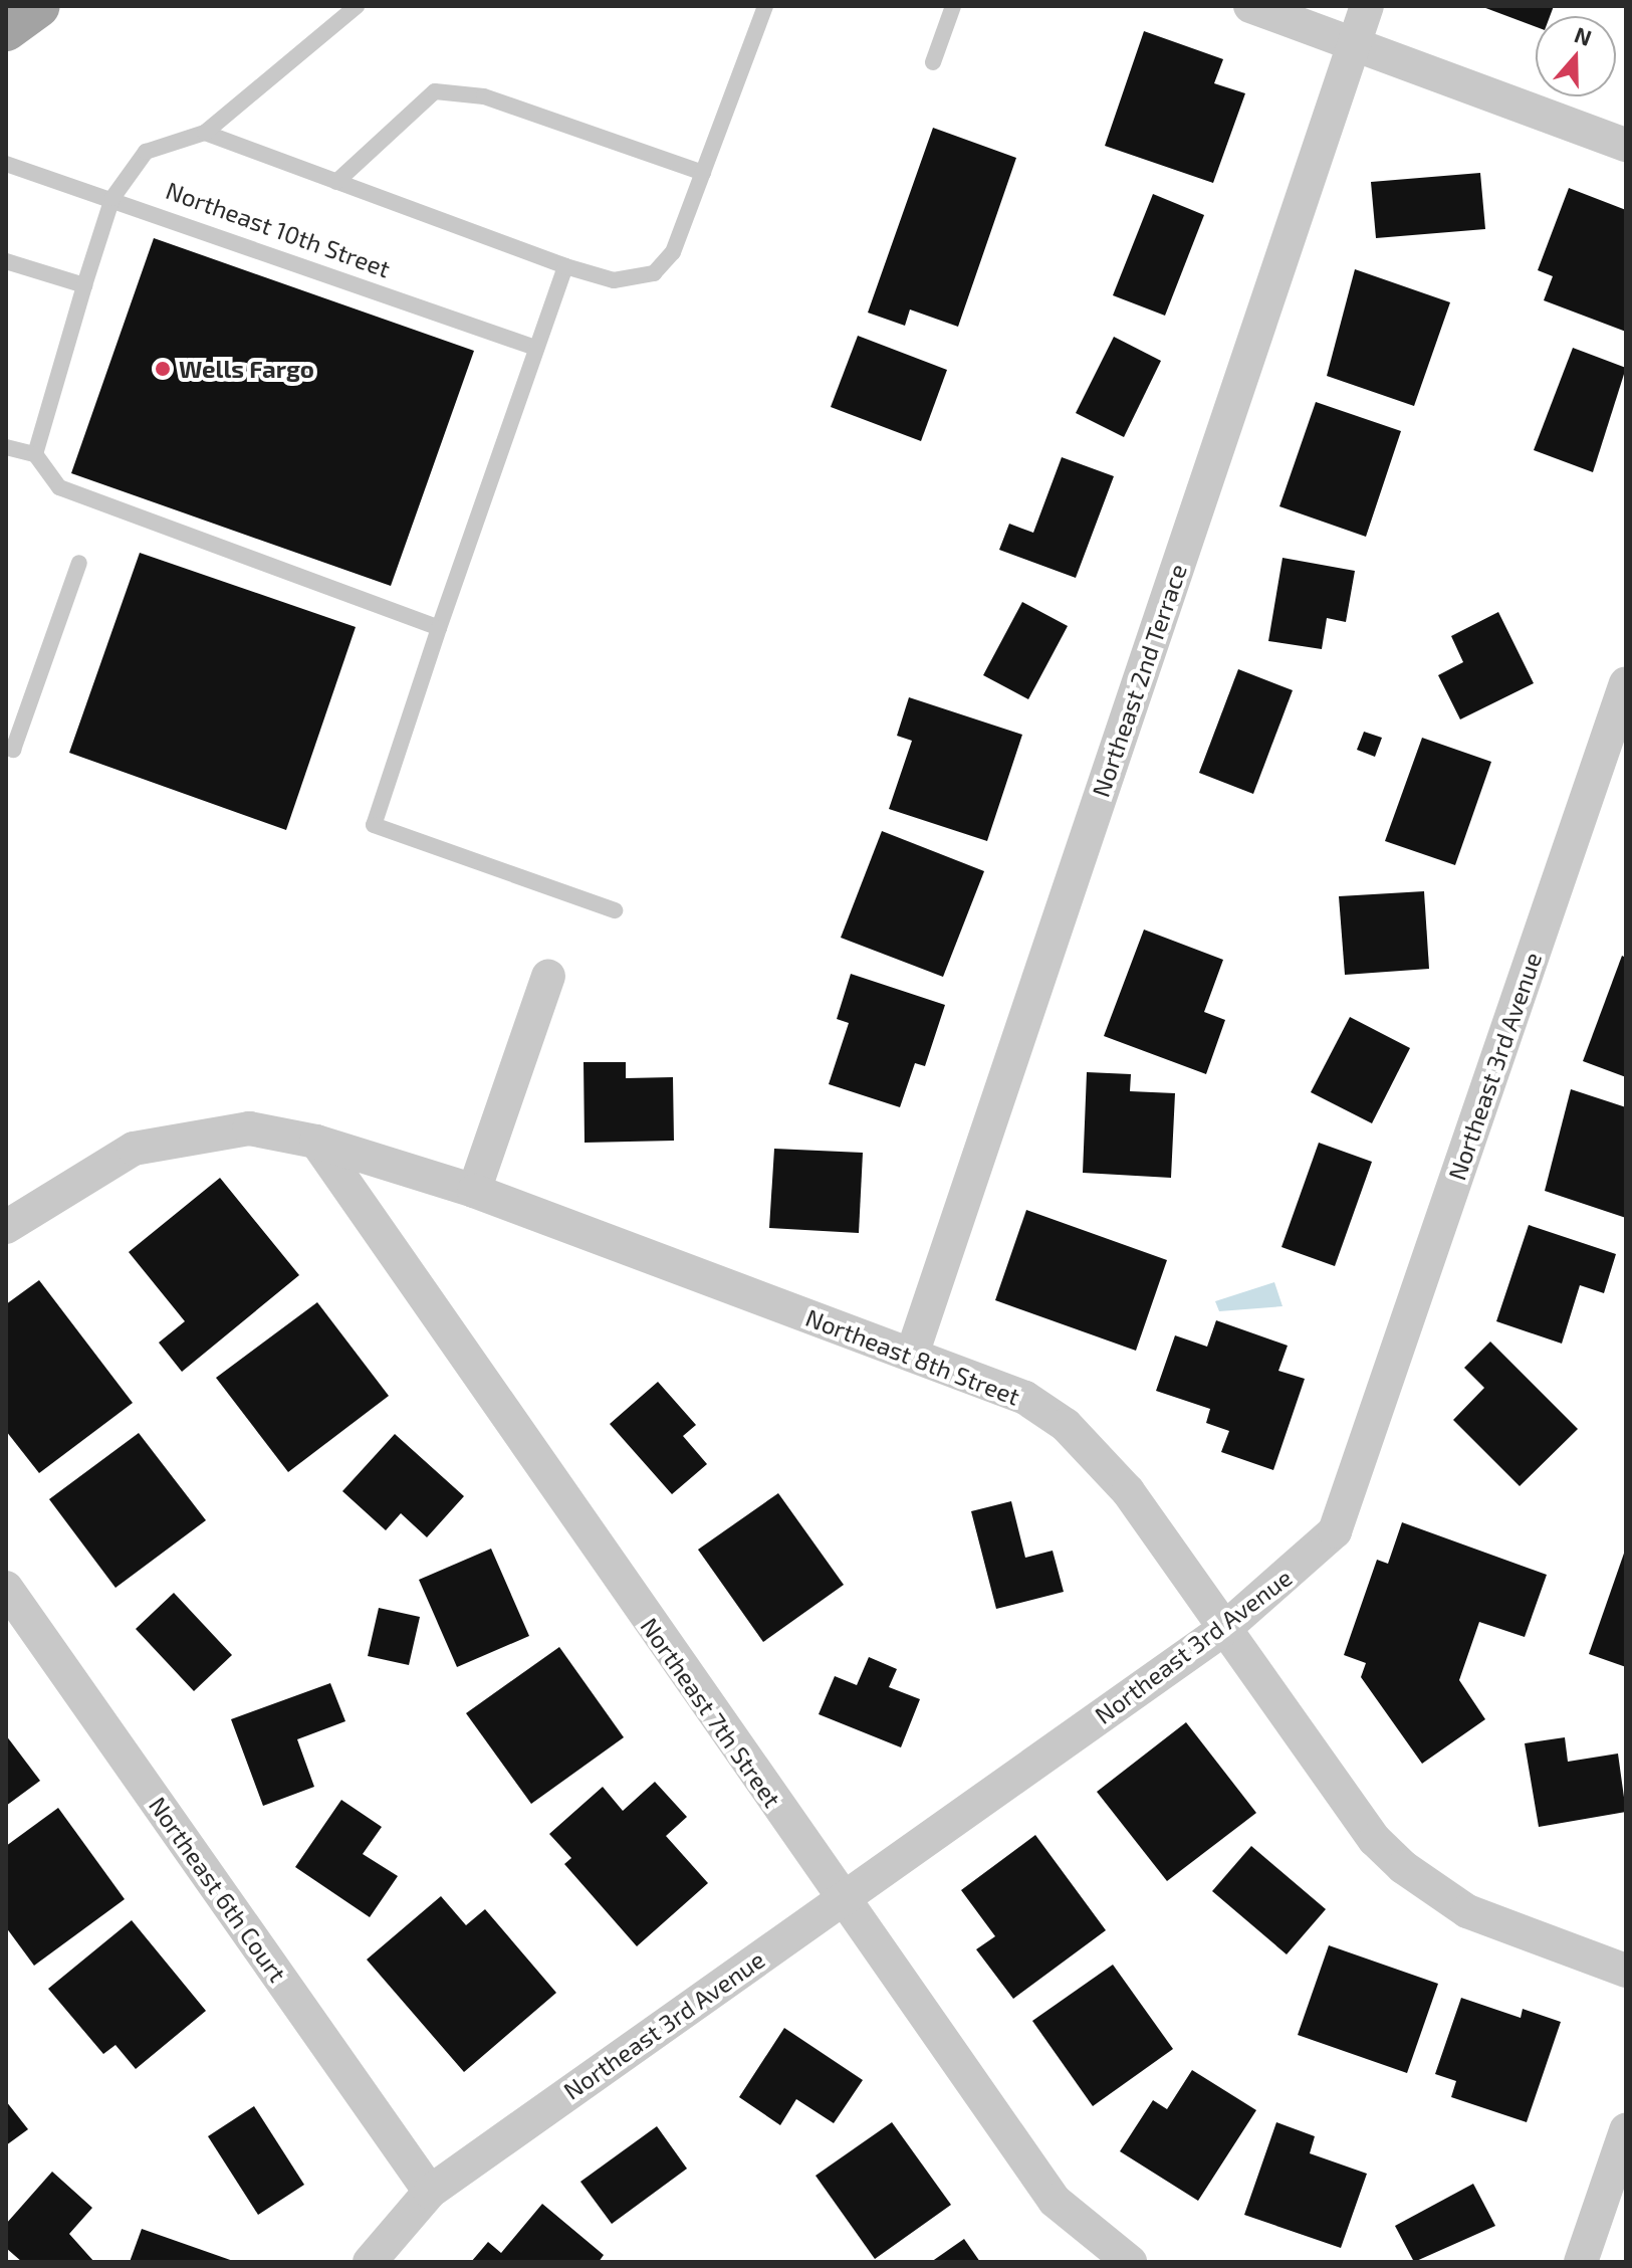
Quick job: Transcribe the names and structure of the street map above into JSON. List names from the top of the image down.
{
  "streets": {
    "street": [
      "Northeast 2nd Terrace",
      "Northeast 3rd Avenue",
      "Northeast 8th Street",
      "Northeast 7th Street",
      "Northeast 6th Court"
    ],
    "lane": ["Northeast 10th Street"]
  },
  "crossings": [
    ["Northeast 2nd Terrace", "Northeast 8th Street"],
    ["Northeast 3rd Avenue", "Northeast 8th Street"],
    ["Northeast 3rd Avenue", "Northeast 7th Street"],
    ["Northeast 3rd Avenue", "Northeast 6th Court"],
    ["Northeast 8th Street", "Northeast 7th Street"]
  ],
  "places": ["Wells Fargo"],
  "north": "top"
}
